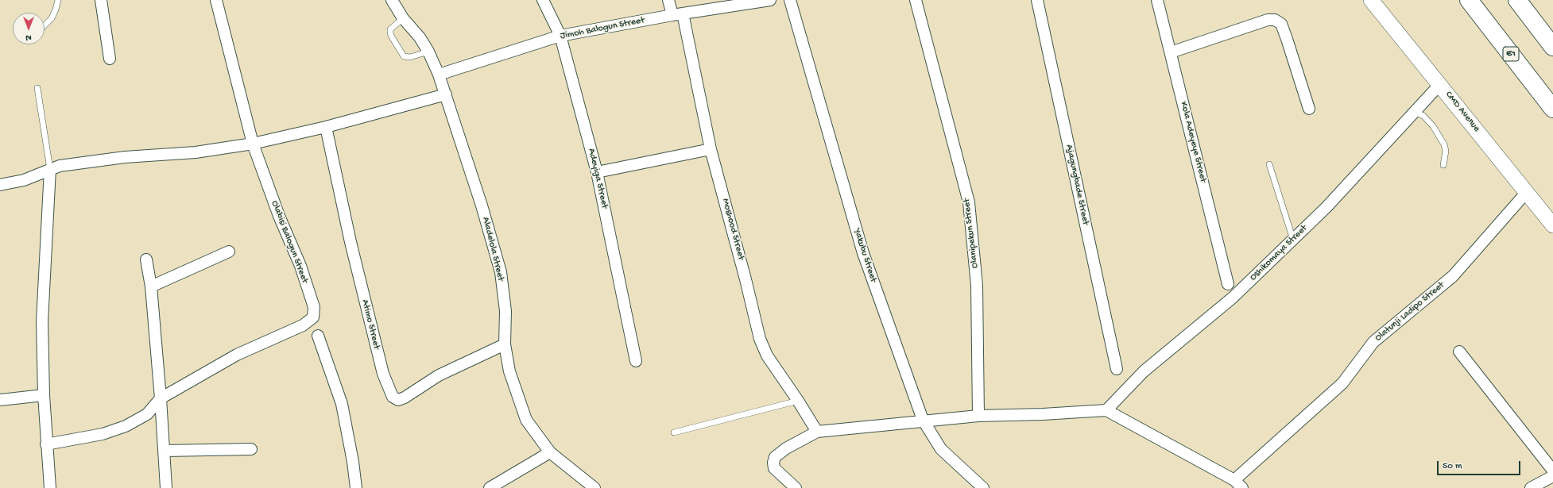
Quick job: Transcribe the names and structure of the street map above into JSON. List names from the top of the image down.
{
  "streets": {
    "highway": ["E1"],
    "street": [
      "Jimoh Balogun Street",
      "CMD Avenue",
      "Kola Adeyeye Street",
      "Adeyiga Street",
      "Ajagungbade Street",
      "Moshood Street",
      "Olanipekun Street",
      "Olabisi Balogun Street",
      "Aladelola Street",
      "Oshikomaya Street",
      "Yakubu Street",
      "Olatunji Ladipo Street",
      "Atimo Street"
    ]
  },
  "crossings": [
    ["Jimoh Balogun Street", "Adeyiga Street"],
    ["Jimoh Balogun Street", "Moshood Street"],
    ["Jimoh Balogun Street", "Aladelola Street"],
    ["CMD Avenue", "Oshikomaya Street"],
    ["CMD Avenue", "Olatunji Ladipo Street"],
    ["Aladelola Street", "Atimo Street"]
  ],
  "scale_bar": "50 m",
  "north": "bottom"
}
